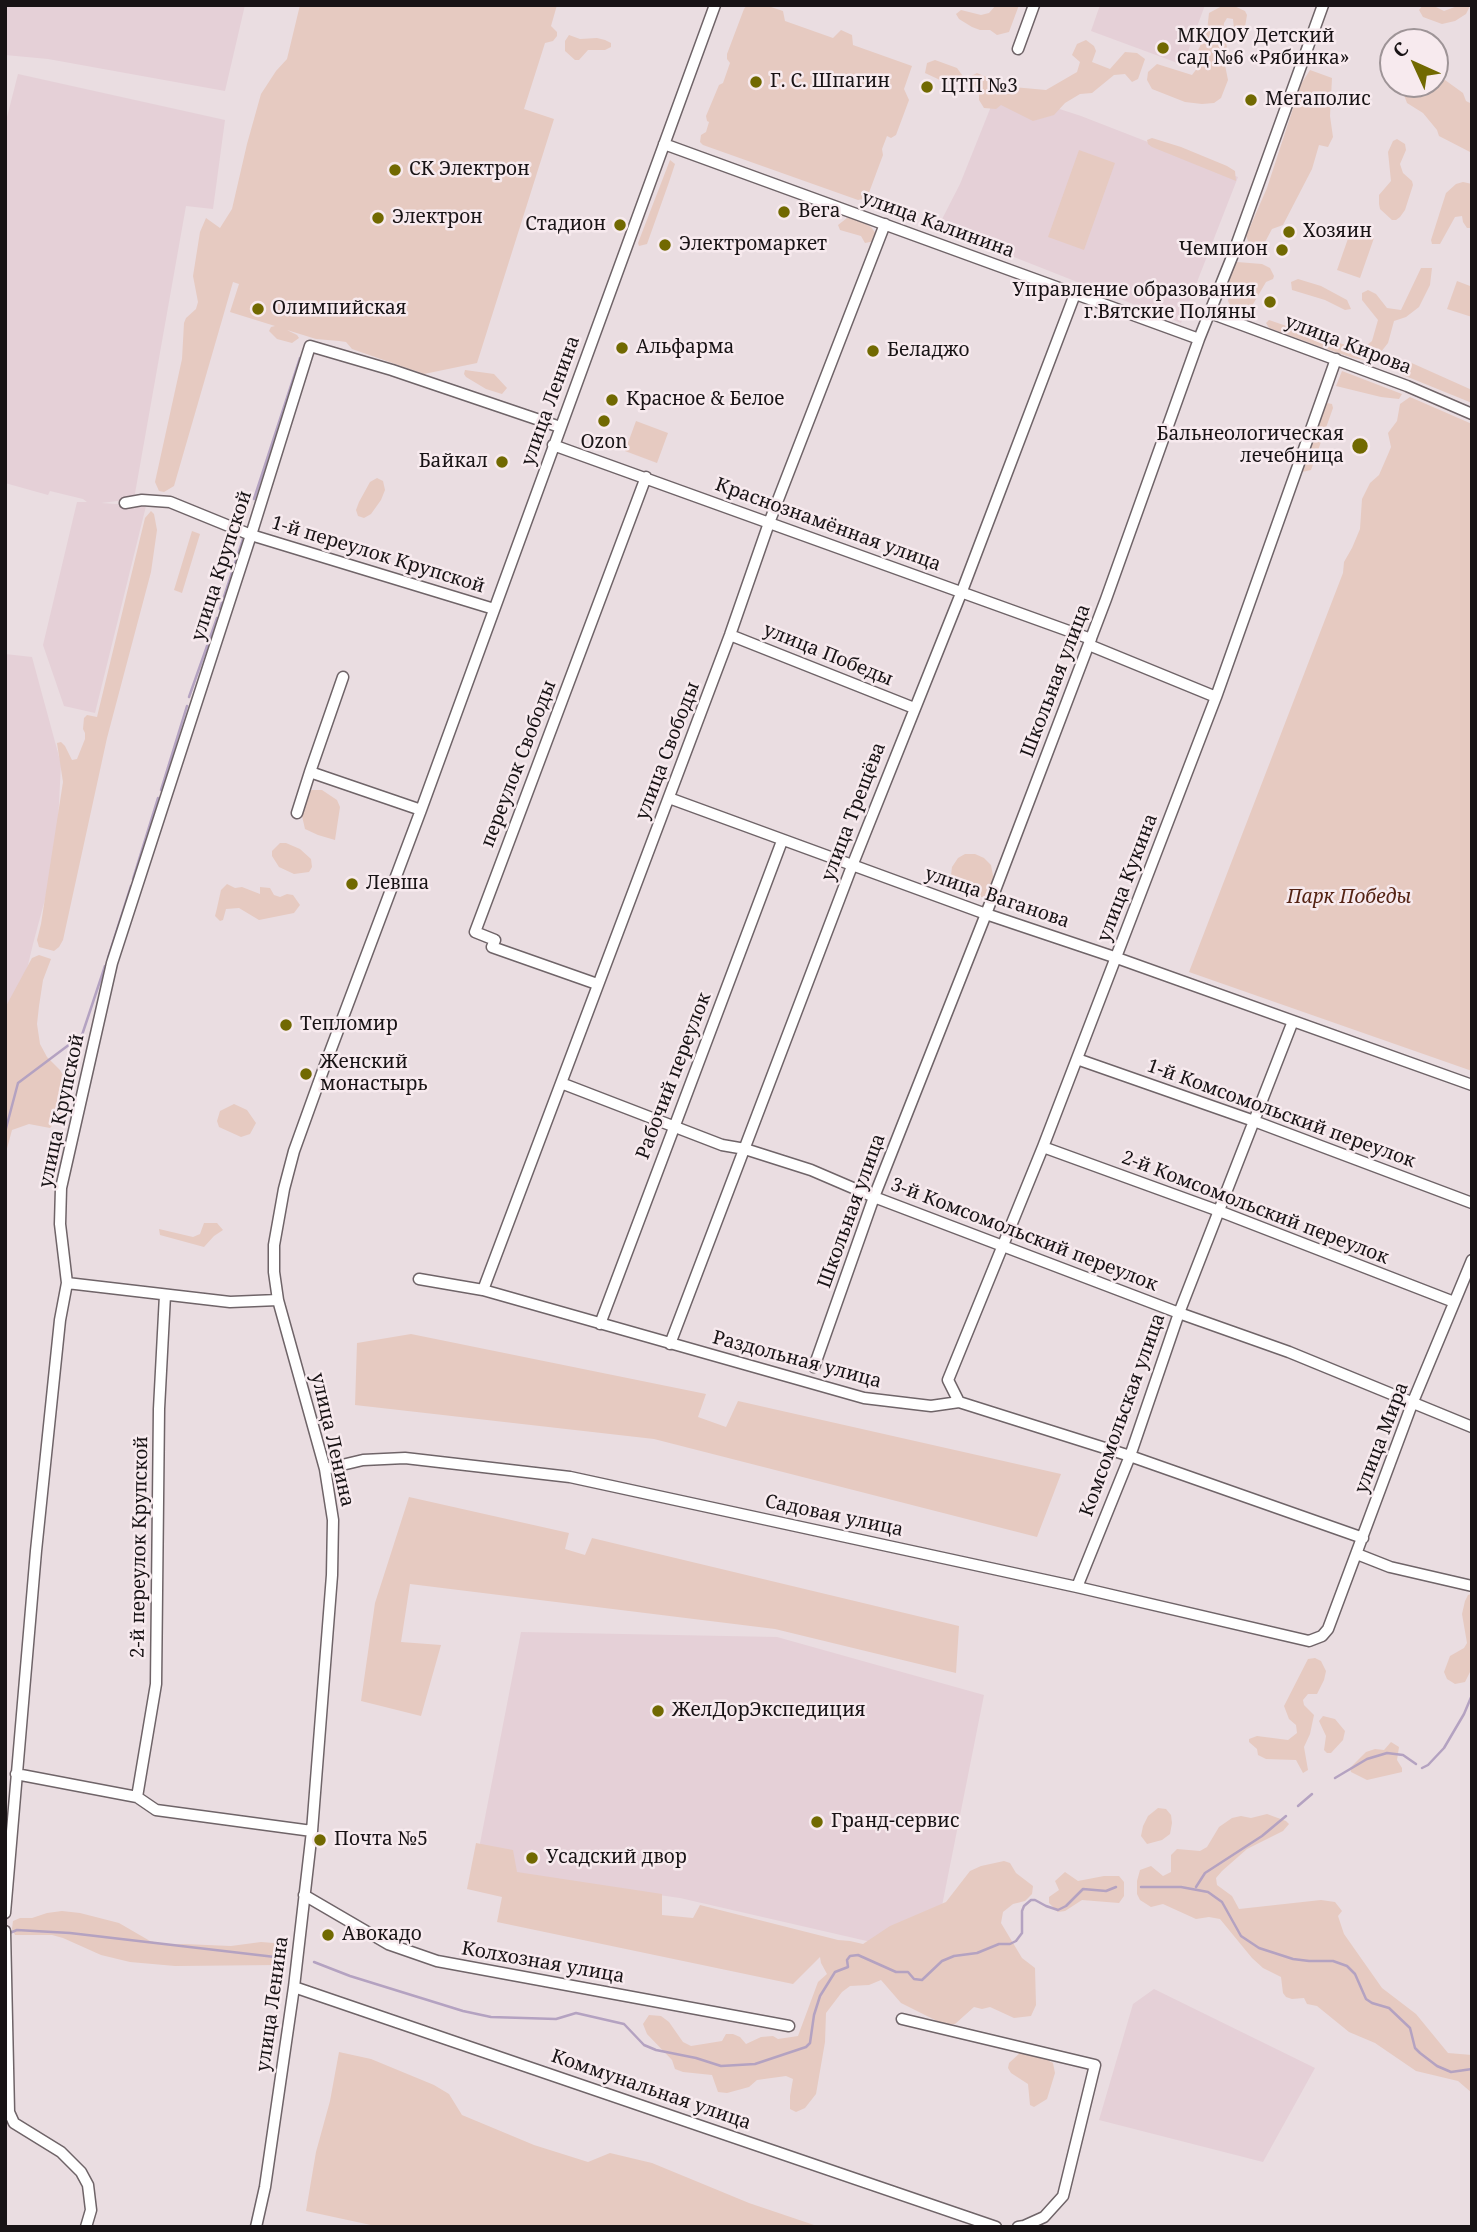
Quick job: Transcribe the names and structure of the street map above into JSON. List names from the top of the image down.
{
  "streets": {
    "street": [
      "улица Калинина",
      "улица Кирова",
      "улица Ленина",
      "Краснознамённая улица",
      "1-й переулок Крупской",
      "улица Крупской",
      "улица Победы",
      "Школьная улица",
      "улица Свободы",
      "переулок Свободы",
      "улица Трещёва",
      "улица Кукина",
      "улица Ваганова",
      "Рабочий переулок",
      "1-й Комсомольский переулок",
      "2-й Комсомольский переулок",
      "3-й Комсомольский переулок",
      "Раздольная улица",
      "Комсомольская улица",
      "улица Мира",
      "Садовая улица",
      "2-й переулок Крупской",
      "Колхозная улица",
      "Коммунальная улица"
    ]
  },
  "crossings": [
    ["улица Калинина", "улица Ленина"],
    ["улица Калинина", "Школьная улица"],
    ["улица Калинина", "улица Свободы"],
    ["улица Калинина", "улица Трещёва"],
    ["улица Кирова", "Школьная улица"],
    ["улица Кирова", "улица Кукина"],
    ["улица Ленина", "Краснознамённая улица"],
    ["улица Ленина", "1-й переулок Крупской"],
    ["улица Ленина", "улица Крупской"],
    ["улица Ленина", "Садовая улица"],
    ["улица Ленина", "Колхозная улица"],
    ["улица Ленина", "Коммунальная улица"],
    ["Краснознамённая улица", "Школьная улица"],
    ["Краснознамённая улица", "улица Свободы"],
    ["Краснознамённая улица", "переулок Свободы"],
    ["Краснознамённая улица", "улица Трещёва"],
    ["Краснознамённая улица", "улица Кукина"],
    ["1-й переулок Крупской", "улица Крупской"],
    ["улица Победы", "улица Свободы"],
    ["улица Победы", "улица Трещёва"],
    ["Школьная улица", "улица Ваганова"],
    ["Школьная улица", "3-й Комсомольский переулок"],
    ["улица Свободы", "переулок Свободы"],
    ["улица Свободы", "улица Ваганова"],
    ["улица Свободы", "3-й Комсомольский переулок"],
    ["улица Свободы", "Раздольная улица"],
    ["улица Трещёва", "улица Ваганова"],
    ["улица Трещёва", "3-й Комсомольский переулок"],
    ["улица Трещёва", "Раздольная улица"],
    ["улица Кукина", "улица Ваганова"],
    ["улица Кукина", "1-й Комсомольский переулок"],
    ["улица Кукина", "2-й Комсомольский переулок"],
    ["улица Кукина", "3-й Комсомольский переулок"],
    ["улица Кукина", "Раздольная улица"],
    ["улица Ваганова", "Рабочий переулок"],
    ["улица Ваганова", "Комсомольская улица"],
    ["Рабочий переулок", "3-й Комсомольский переулок"],
    ["Рабочий переулок", "Раздольная улица"],
    ["1-й Комсомольский переулок", "Комсомольская улица"],
    ["2-й Комсомольский переулок", "Комсомольская улица"],
    ["2-й Комсомольский переулок", "улица Мира"],
    ["3-й Комсомольский переулок", "Комсомольская улица"],
    ["3-й Комсомольский переулок", "улица Мира"],
    ["Раздольная улица", "Комсомольская улица"],
    ["Раздольная улица", "улица Мира"],
    ["Комсомольская улица", "Садовая улица"],
    ["улица Мира", "Садовая улица"]
  ],
  "parks": ["Парк Победы"],
  "places": [
    "МКДОУ Детский сад №6 «Рябинка»",
    "Г. С. Шпагин",
    "ЦТП №3",
    "Мегаполис",
    "СК Электрон",
    "Вега",
    "Электрон",
    "Стадион",
    "Хозяин",
    "Электромаркет",
    "Чемпион",
    "Управление образования г.Вятские Поляны",
    "Олимпийская",
    "Альфарма",
    "Беладжо",
    "Красное & Белое",
    "Ozon",
    "Бальнеологическая лечебница",
    "Байкал",
    "Левша",
    "Тепломир",
    "Женский монастырь",
    "ЖелДорЭкспедиция",
    "Гранд-сервис",
    "Почта №5",
    "Усадский двор",
    "Авокадо"
  ],
  "north": "top left"
}
